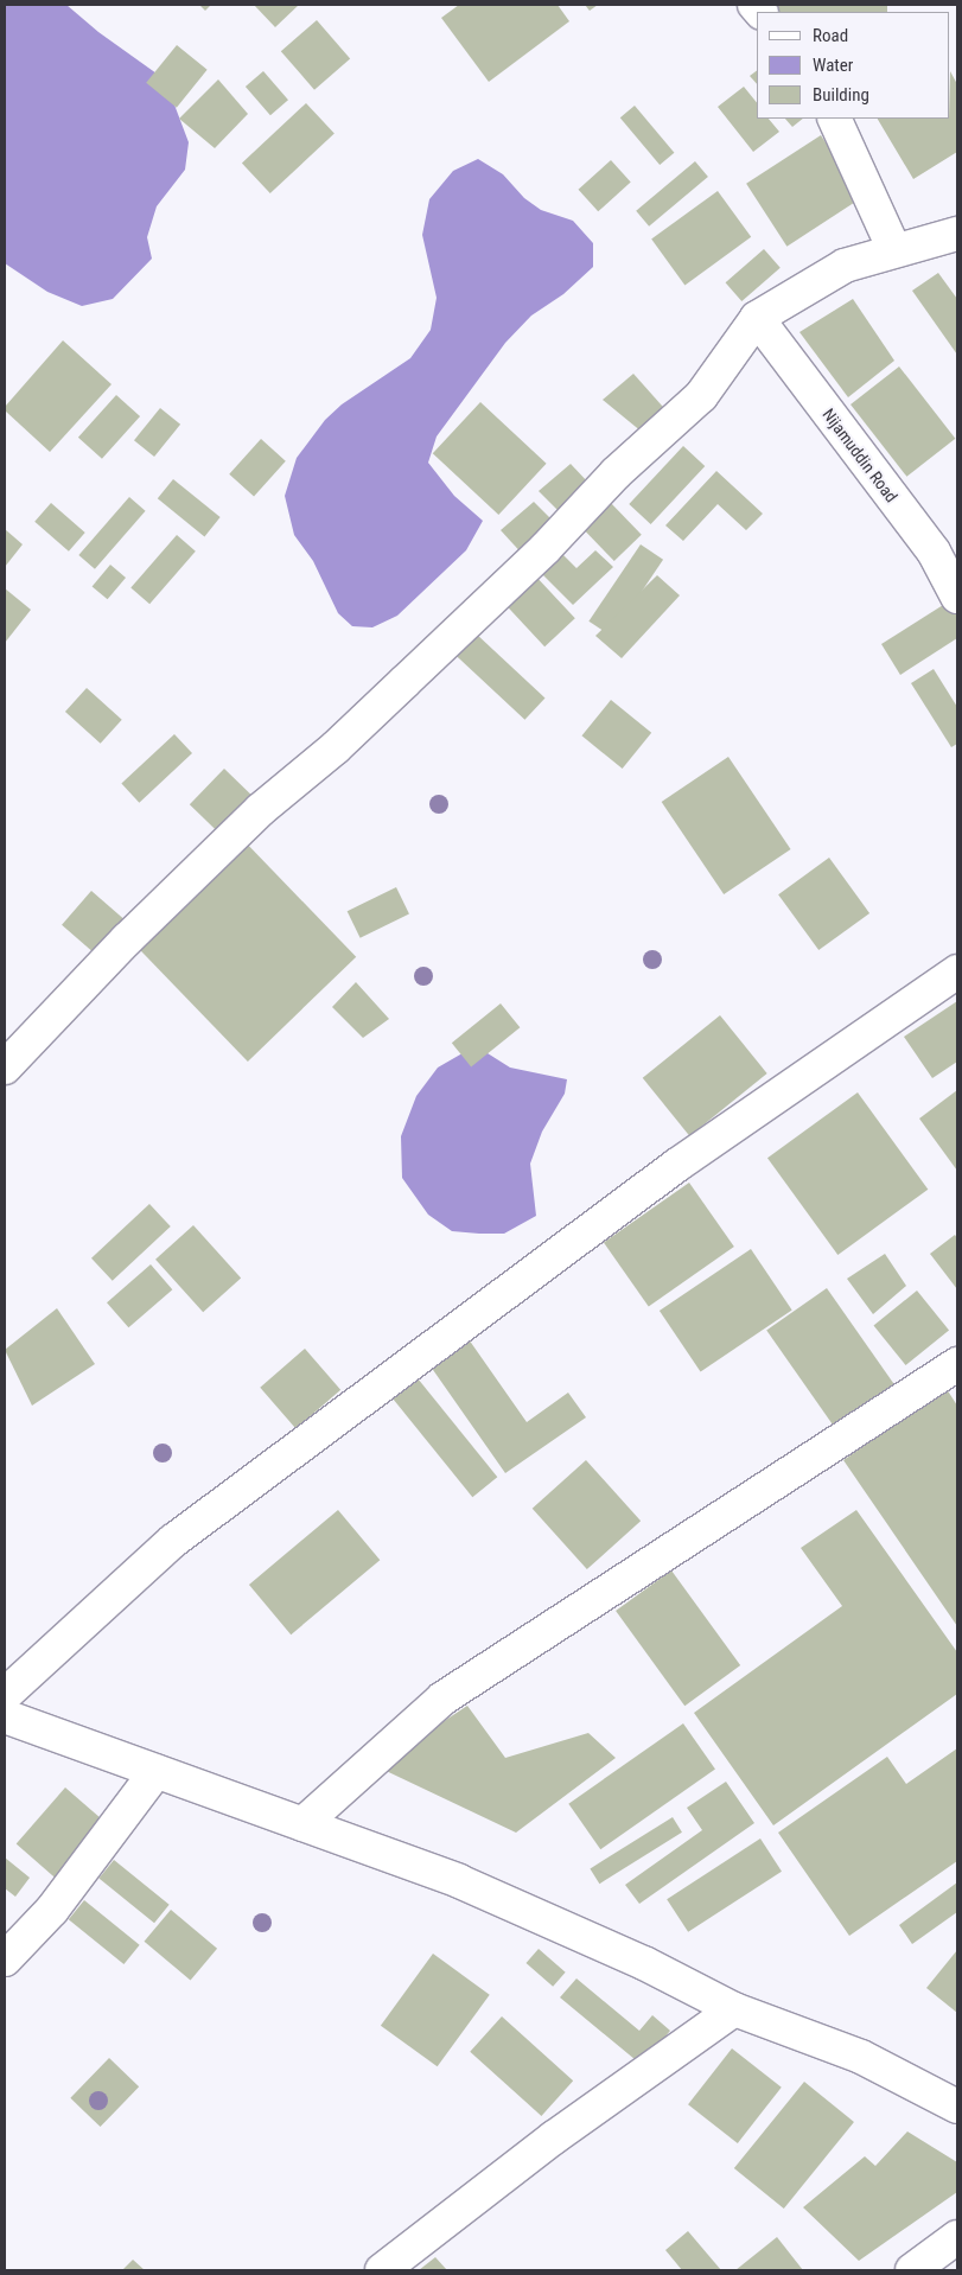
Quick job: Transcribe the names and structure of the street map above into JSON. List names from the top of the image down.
{
  "streets": {
    "street": ["Nijamuddin Road"]
  },
  "legend": ["Road", "Water", "Building"]
}
